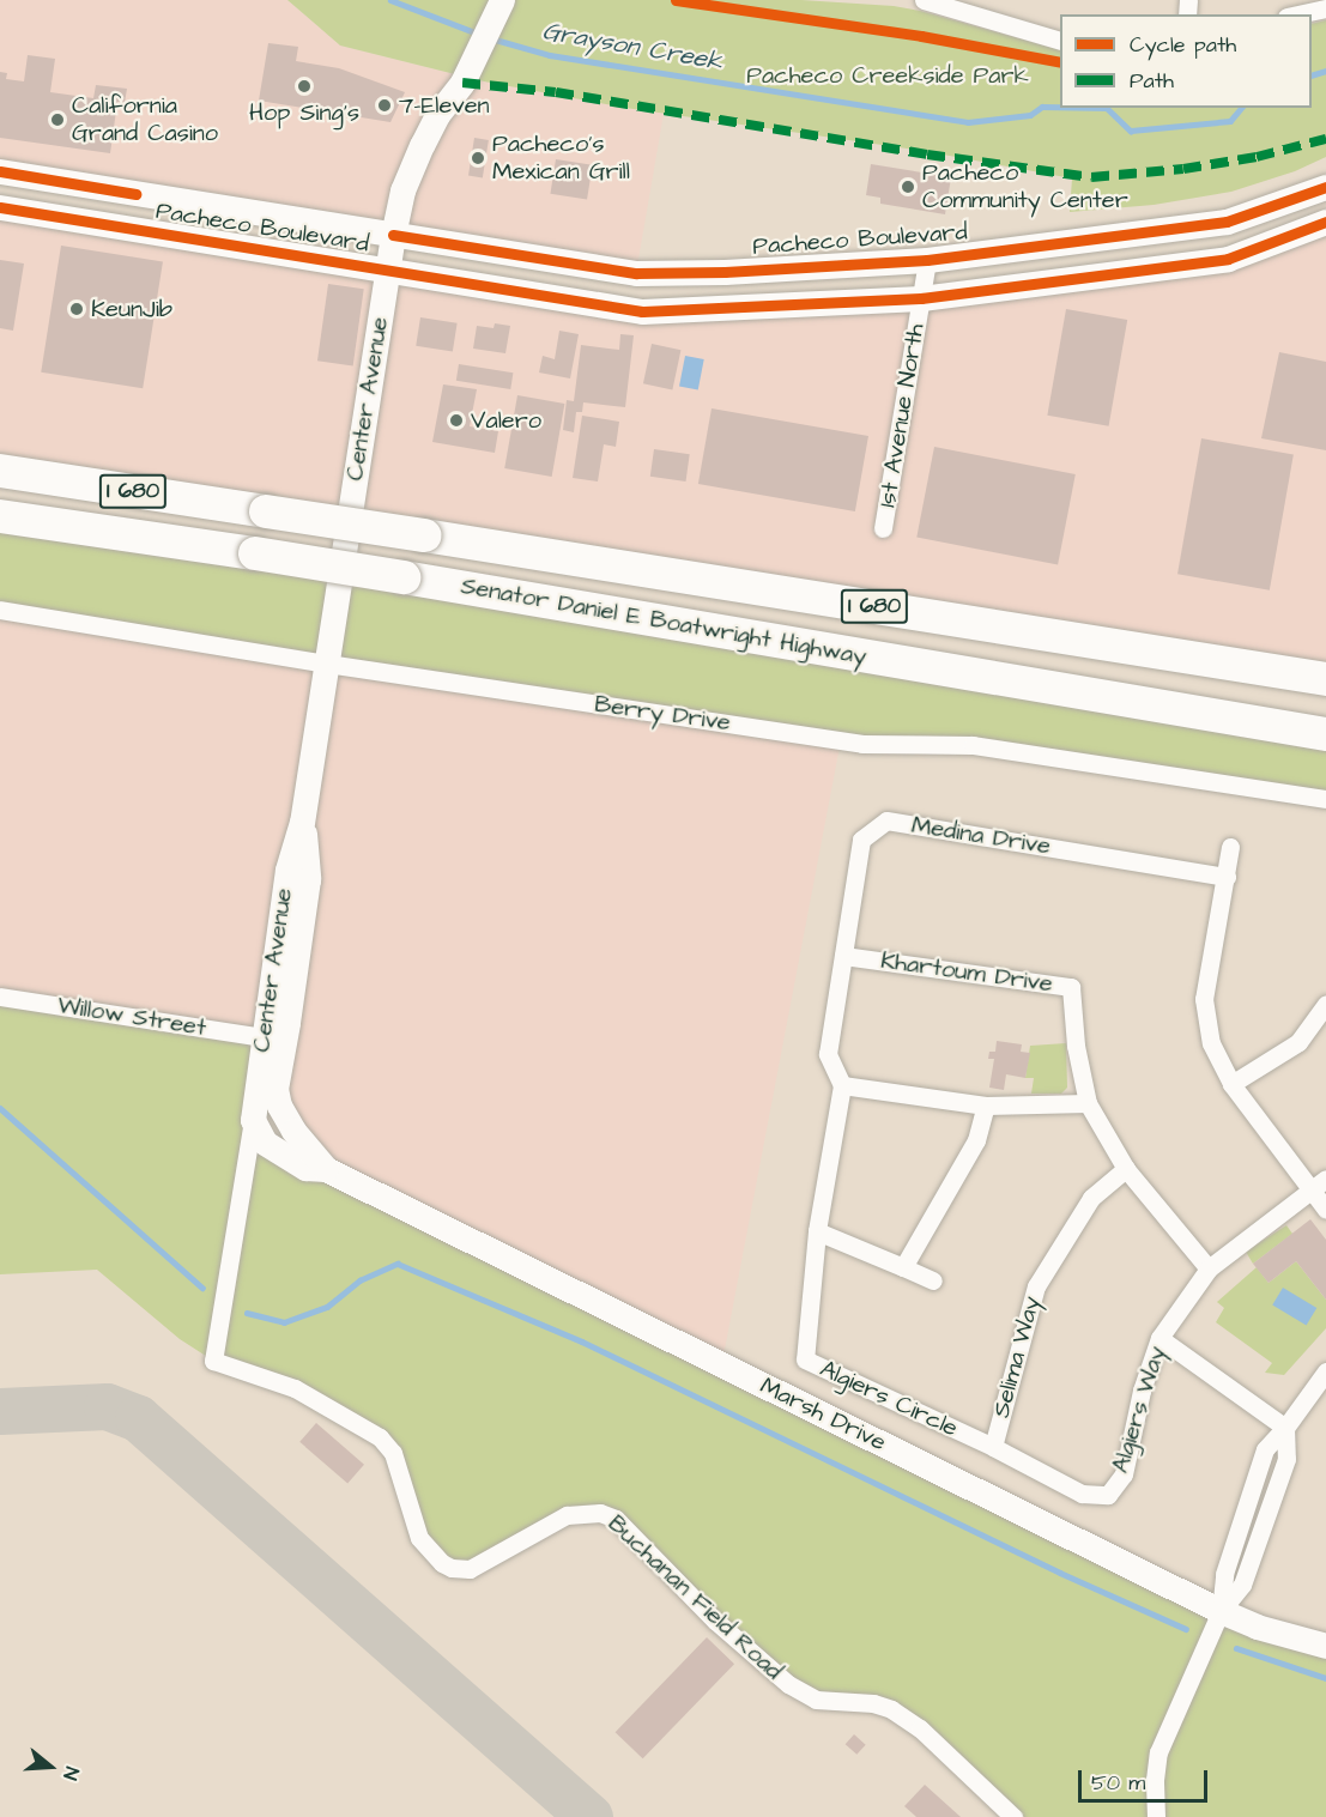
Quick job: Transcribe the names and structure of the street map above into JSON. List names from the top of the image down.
{
  "streets": {
    "highway": ["I 680", "Senator Daniel E Boatwright Highway"],
    "street": [
      "Pacheco Boulevard",
      "Center Avenue",
      "1st Avenue North",
      "Berry Drive",
      "Medina Drive",
      "Khartoum Drive",
      "Willow Street",
      "Selima Way",
      "Algiers Circle",
      "Algiers Way",
      "Marsh Drive",
      "Buchanan Field Road"
    ]
  },
  "crossings": [
    ["Pacheco Boulevard", "Center Avenue"],
    ["Pacheco Boulevard", "1st Avenue North"],
    ["Center Avenue", "Berry Drive"],
    ["Center Avenue", "Willow Street"],
    ["Center Avenue", "Marsh Drive"],
    ["Center Avenue", "Buchanan Field Road"],
    ["Medina Drive", "Khartoum Drive"],
    ["Medina Drive", "Algiers Circle"],
    ["Khartoum Drive", "Selima Way"],
    ["Khartoum Drive", "Algiers Way"],
    ["Selima Way", "Algiers Circle"],
    ["Algiers Circle", "Algiers Way"],
    ["Marsh Drive", "Buchanan Field Road"]
  ],
  "water": ["Grayson Creek"],
  "parks": ["Pacheco Creekside Park"],
  "places": [
    "Hop Sing's",
    "7-Eleven",
    "California Grand Casino",
    "Pacheco's Mexican Grill",
    "Pacheco Community Center",
    "KeunJib",
    "Valero"
  ],
  "legend": ["Cycle path", "Path"],
  "scale_bar": "50 m",
  "north": "right"
}
